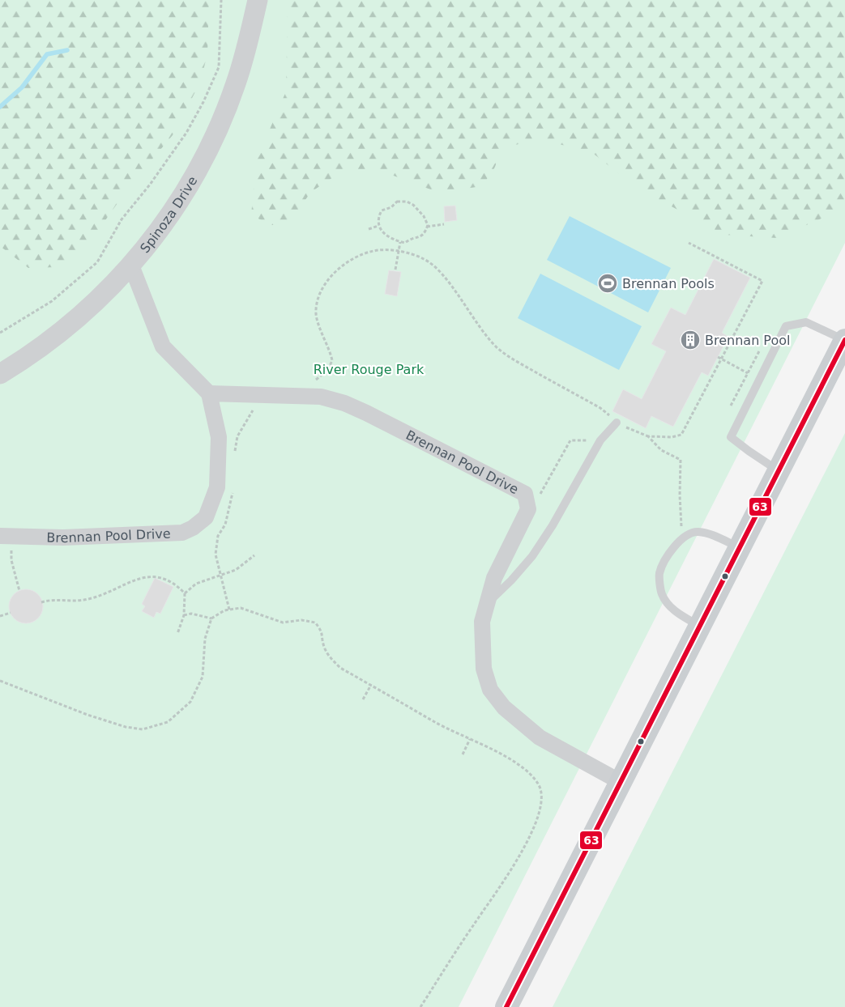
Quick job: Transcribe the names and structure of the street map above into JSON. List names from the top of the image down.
{
  "streets": {
    "street": ["Spinoza Drive", "Brennan Pool Drive"]
  },
  "parks": ["River Rouge Park"],
  "places": {
    "sports": ["Brennan Pools"],
    "building": ["Brennan Pool"]
  },
  "lines": ["transit line 63"]
}
